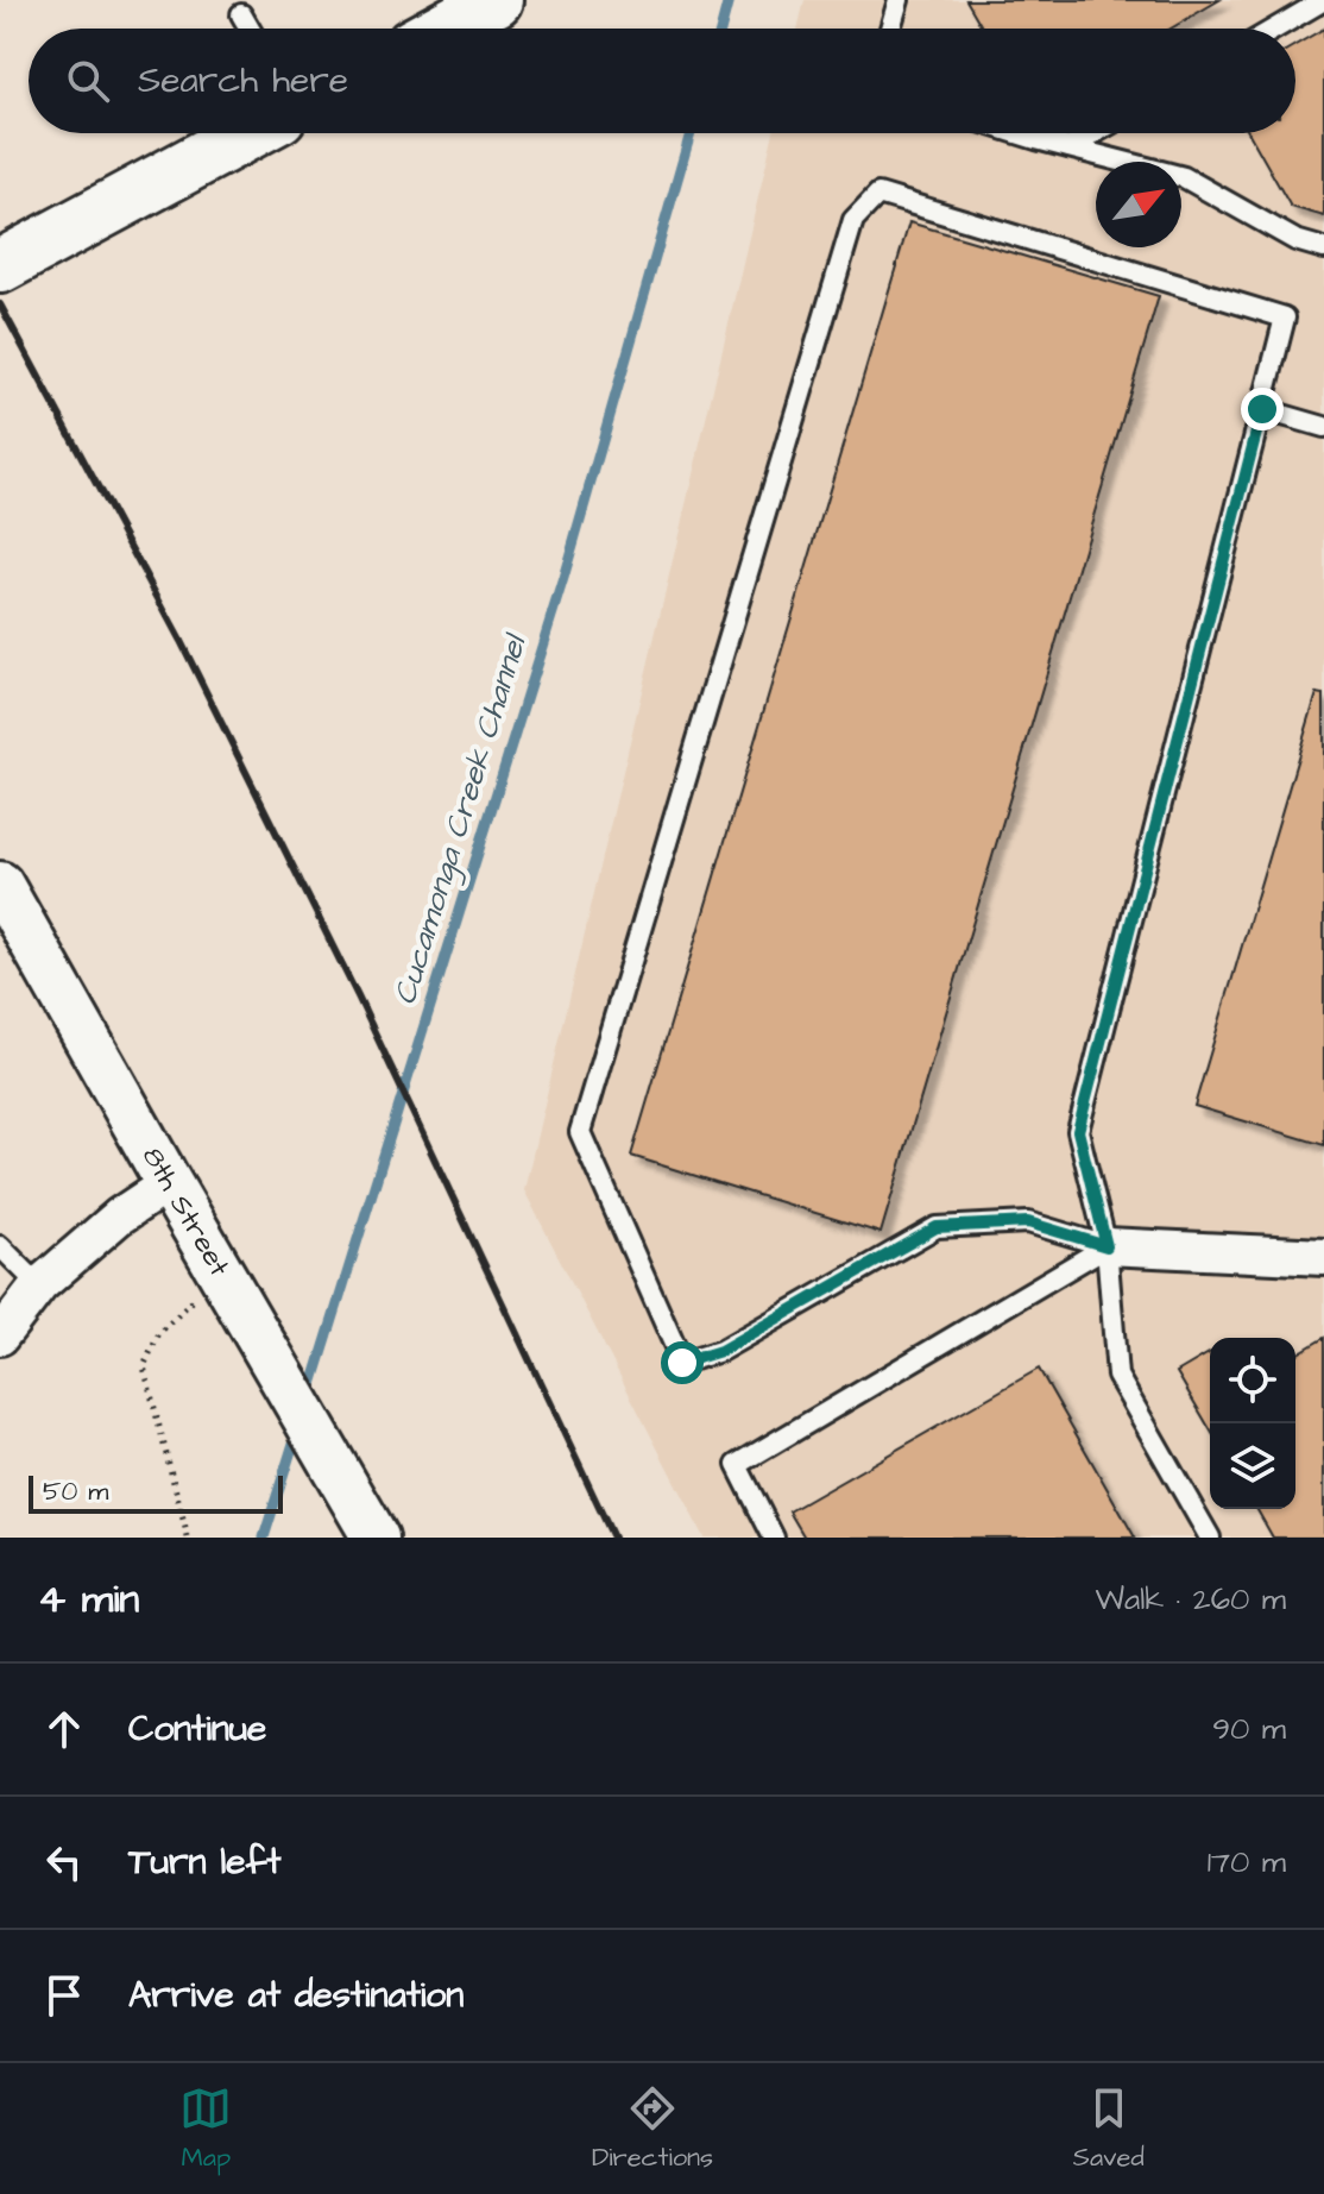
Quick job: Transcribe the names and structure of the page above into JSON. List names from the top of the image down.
{
  "streets": {
    "street": ["8th Street"]
  },
  "water": ["Cucamonga Creek Channel"],
  "scale_bar": "50 m",
  "north": "top right",
  "page": {
    "search": "Search here",
    "scale": "50 m",
    "heading": ["4 min", "Walk · 260 m"],
    "list": [
      ["Continue", "90 m"],
      ["Turn left", "170 m"],
      "Arrive at destination"
    ],
    "nav": ["Map", "Directions", "Saved"]
  }
}
